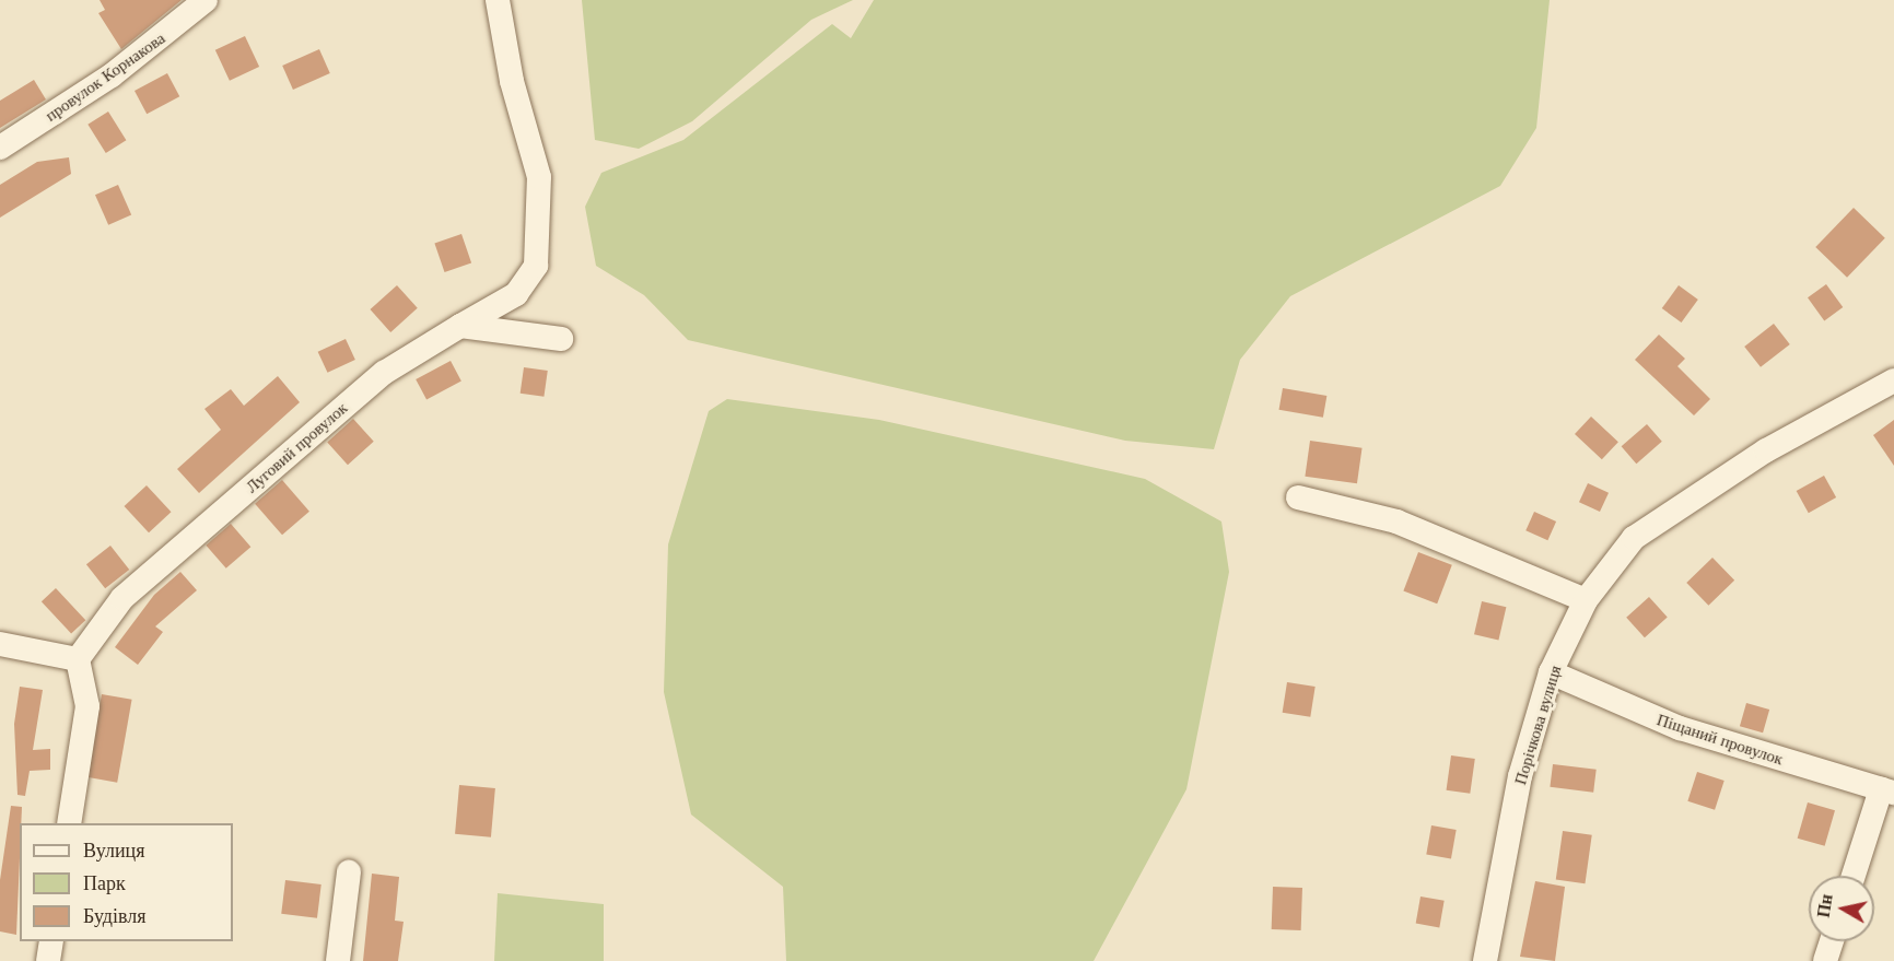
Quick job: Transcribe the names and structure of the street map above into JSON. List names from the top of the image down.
{
  "streets": {
    "street": [
      "провулок Корнакова",
      "Луговий провулок",
      "Порічкова вулиця",
      "Піщаний провулок"
    ]
  },
  "crossings": [
    ["Порічкова вулиця", "Піщаний провулок"]
  ],
  "legend": ["Вулиця", "Парк", "Будівля"],
  "north": "left"
}
